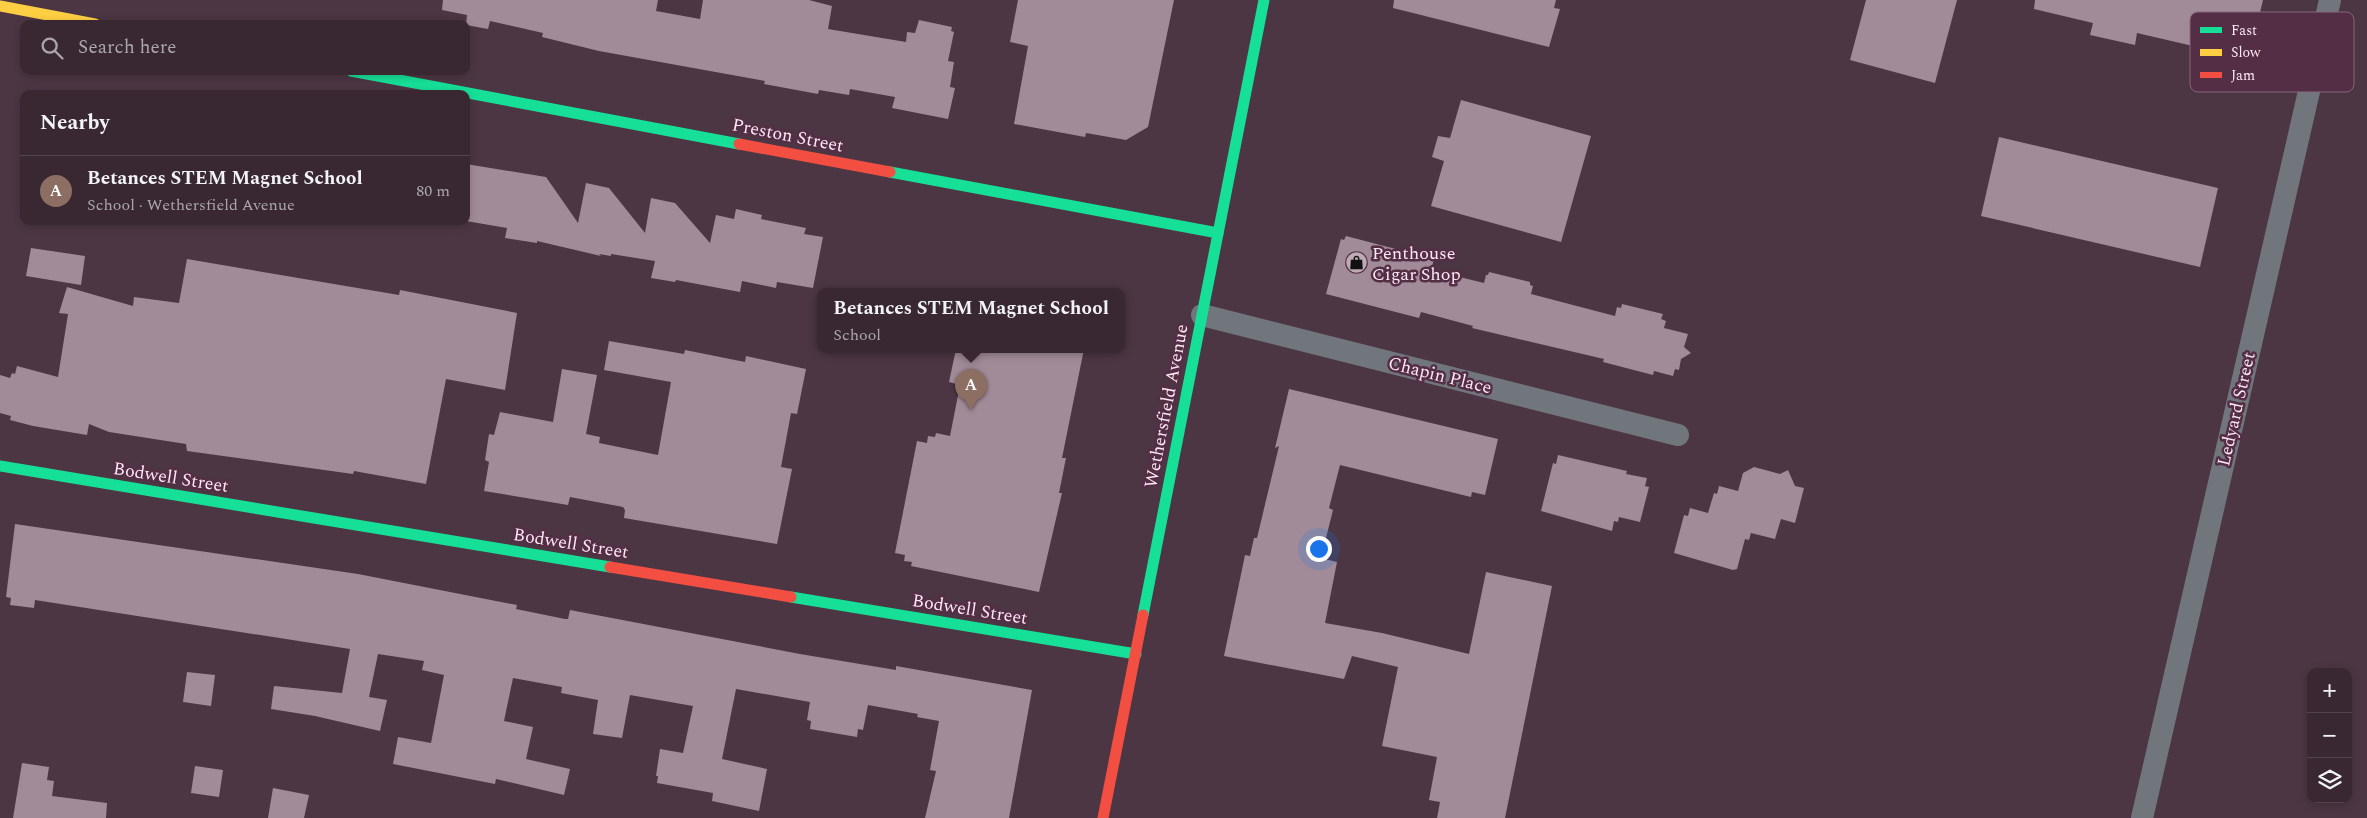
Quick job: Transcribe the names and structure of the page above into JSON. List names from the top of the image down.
{
  "streets": {
    "street": [
      "Preston Street",
      "Chapin Place",
      "Wethersfield Avenue",
      "Ledyard Street",
      "Bodwell Street"
    ]
  },
  "crossings": [
    ["Preston Street", "Wethersfield Avenue"],
    ["Chapin Place", "Wethersfield Avenue"],
    ["Wethersfield Avenue", "Bodwell Street"]
  ],
  "places": {
    "shop": ["Penthouse Cigar Shop"]
  },
  "legend": ["Fast", "Slow", "Jam"],
  "page": {
    "search": "Search here",
    "heading": "Nearby",
    "list": [
      {
        "mark": "A",
        "name": "Betances STEM Magnet School",
        "note": "School · Wethersfield Avenue",
        "value": "80 m"
      }
    ],
    "popup": ["Betances STEM Magnet School", "School"],
    "pins": "A",
    "map_buttons": ["+", "−"]
  }
}
